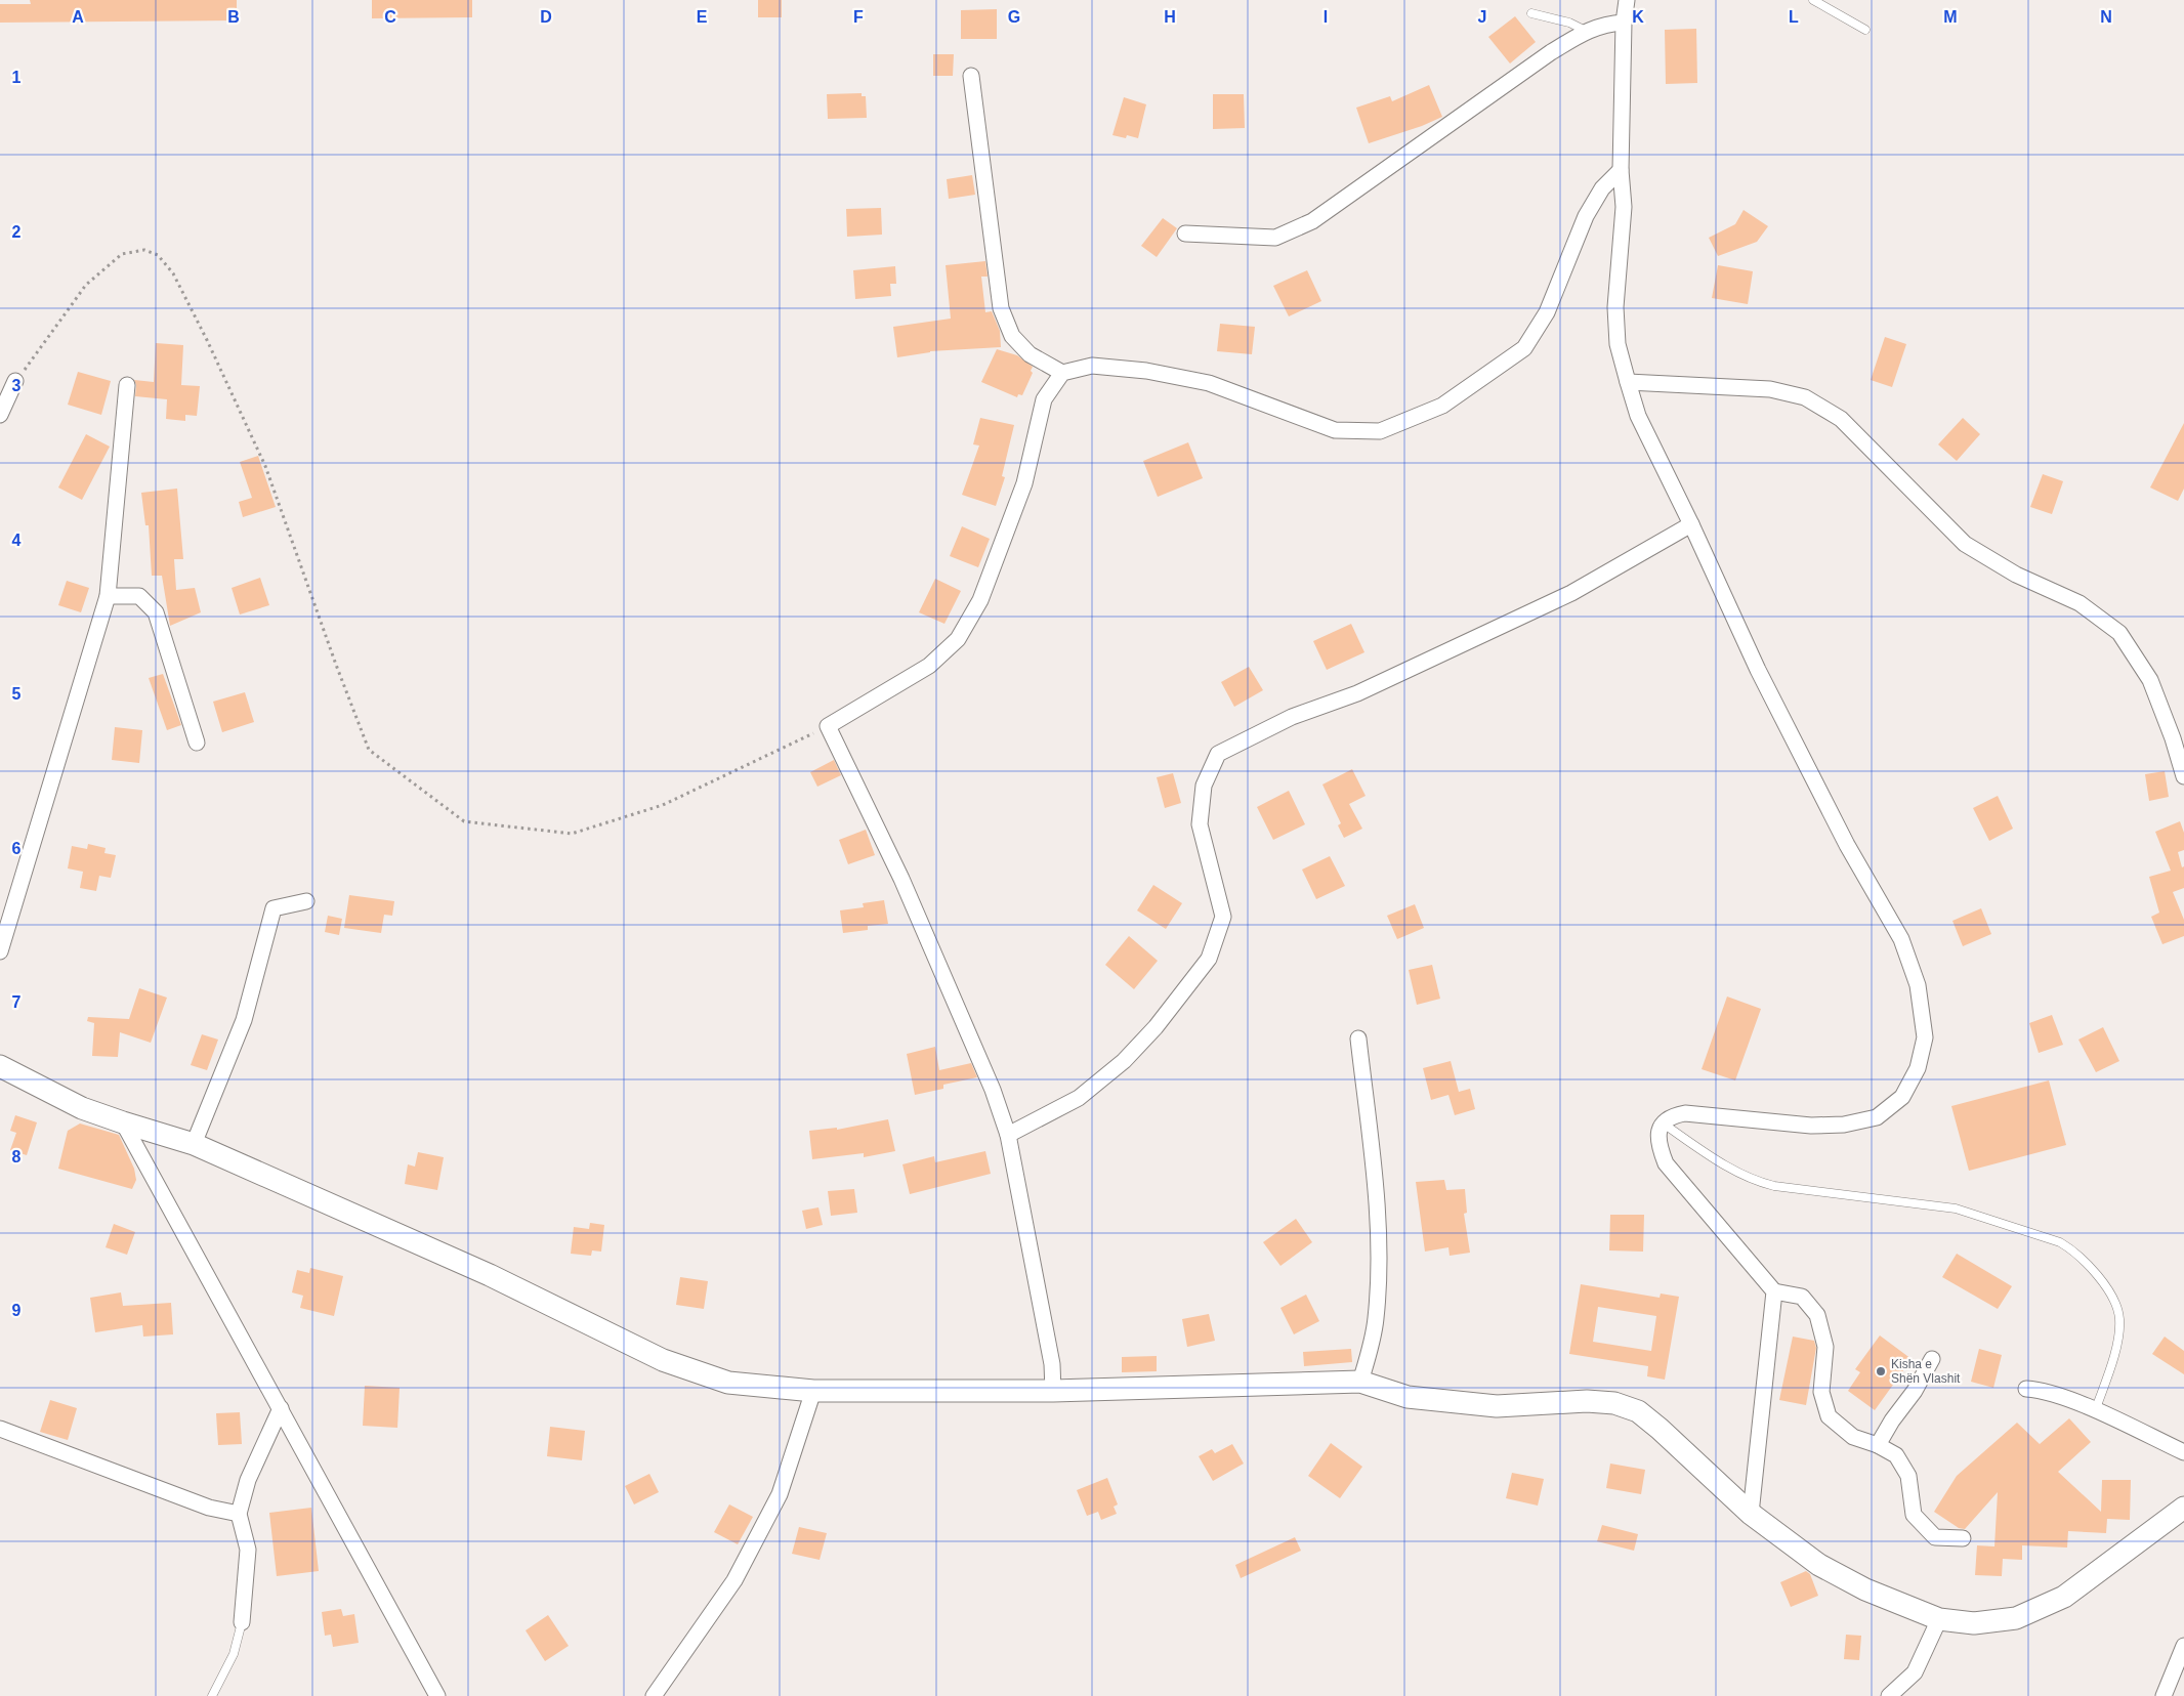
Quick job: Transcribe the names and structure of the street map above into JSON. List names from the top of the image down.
{
  "places": ["Kisha e Shën Vlashit"],
  "grid": {
    "columns": [
      "A",
      "B",
      "C",
      "D",
      "E",
      "F",
      "G",
      "H",
      "I",
      "J",
      "K",
      "L",
      "M",
      "N"
    ],
    "rows": [
      "1",
      "2",
      "3",
      "4",
      "5",
      "6",
      "7",
      "8",
      "9"
    ]
  }
}
